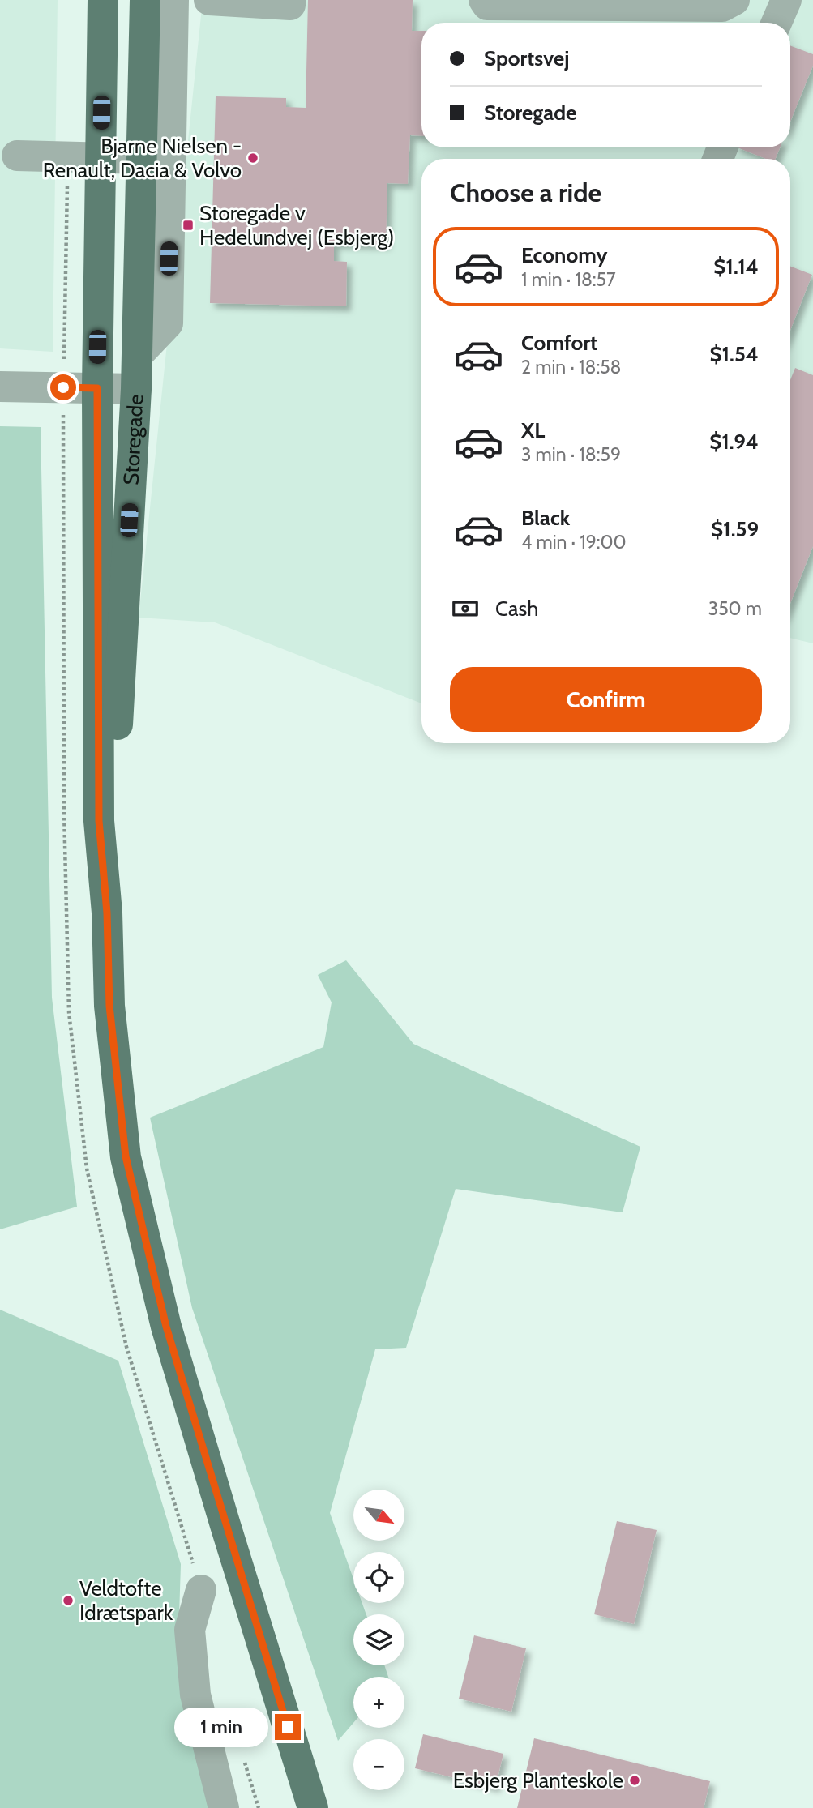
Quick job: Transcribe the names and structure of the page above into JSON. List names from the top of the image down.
{
  "streets": {
    "main road": ["Storegade"]
  },
  "places": {
    "other": ["Bjarne Nielsen - Renault, Dacia & Volvo", "Veldtofte Idrætspark", "Esbjerg Planteskole"],
    "transit": ["Storegade v Hedelundvej (Esbjerg)"]
  },
  "north": "bottom right",
  "page": {
    "banner": ["Sportsvej", "Storegade"],
    "heading": "Choose a ride",
    "list": [
      {
        "name": "Economy",
        "note": "1 min · 18:57",
        "value": "$1.14"
      },
      {
        "name": "Comfort",
        "note": "2 min · 18:58",
        "value": "$1.54"
      },
      {
        "name": "XL",
        "note": "3 min · 18:59",
        "value": "$1.94"
      },
      {
        "name": "Black",
        "note": "4 min · 19:00",
        "value": "$1.59"
      }
    ],
    "pay": ["Cash", "350 m"],
    "buttons": "Confirm",
    "map_buttons": ["+", "−"],
    "bubble": "1 min"
  }
}
